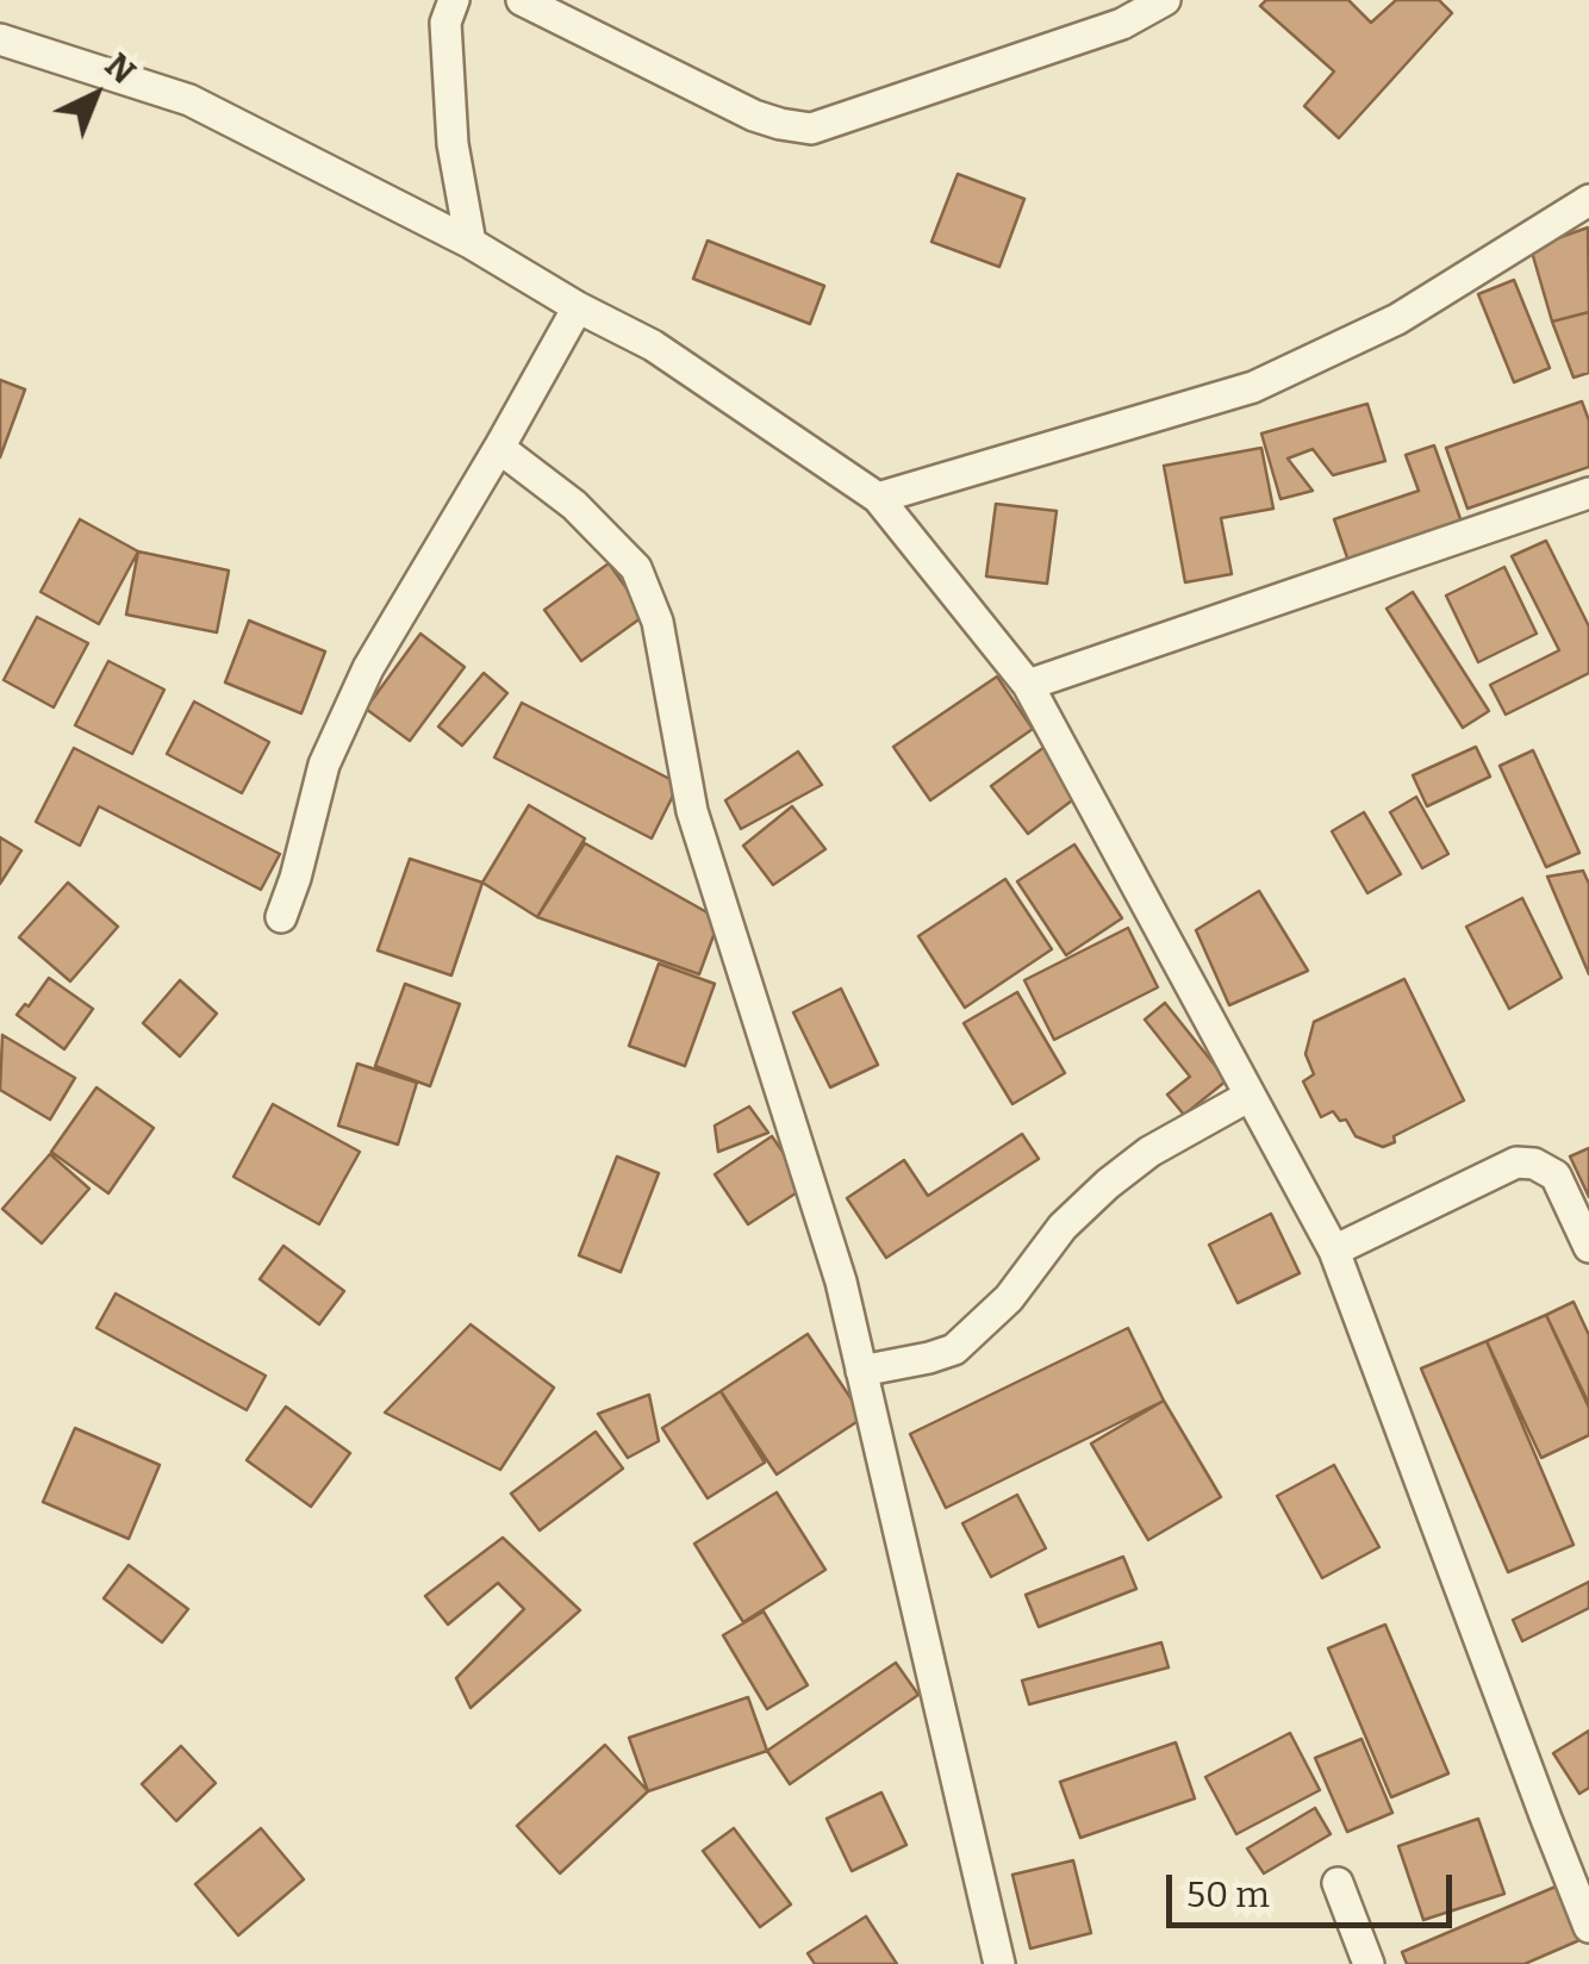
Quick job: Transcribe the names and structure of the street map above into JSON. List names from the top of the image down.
{
  "scale_bar": "50 m",
  "north": "top right"
}
